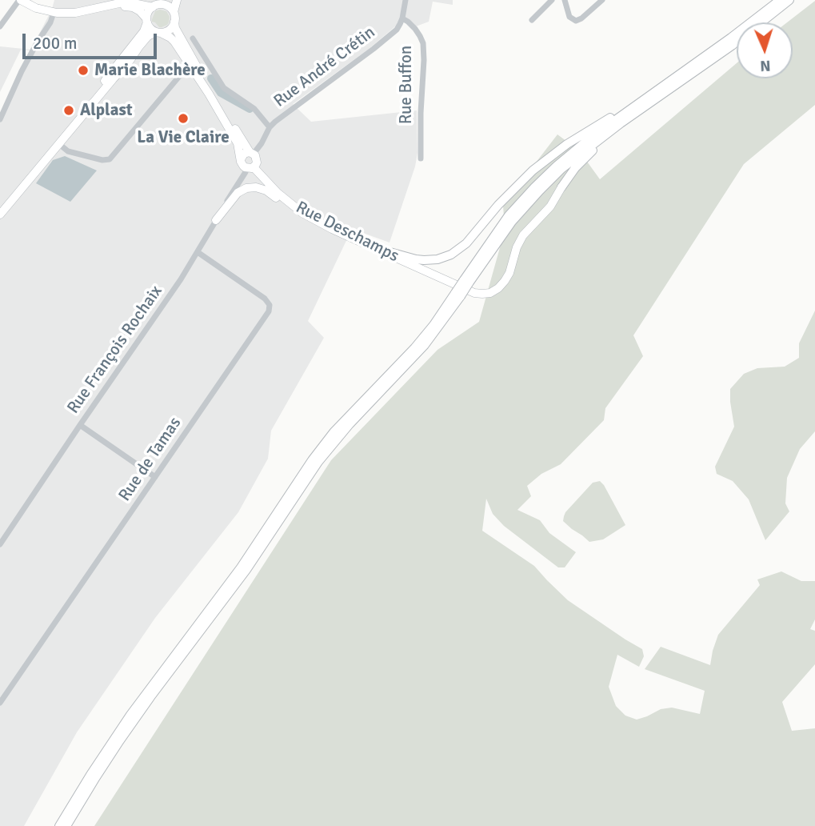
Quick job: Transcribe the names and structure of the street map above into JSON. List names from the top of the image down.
{
  "streets": {
    "main road": ["Rue Deschamps"],
    "street": [
      "Rue André Crétin",
      "Rue Buffon",
      "Rue François Rochaix",
      "Rue de Tamas"
    ]
  },
  "crossings": [
    ["Rue André Crétin", "Rue Buffon"],
    ["Rue André Crétin", "Rue Deschamps"],
    ["Rue André Crétin", "Rue François Rochaix"],
    ["Rue Deschamps", "Rue François Rochaix"],
    ["Rue François Rochaix", "Rue de Tamas"]
  ],
  "places": ["Marie Blachère", "Alplast", "La Vie Claire"],
  "scale_bar": "200 m",
  "north": "bottom"
}
